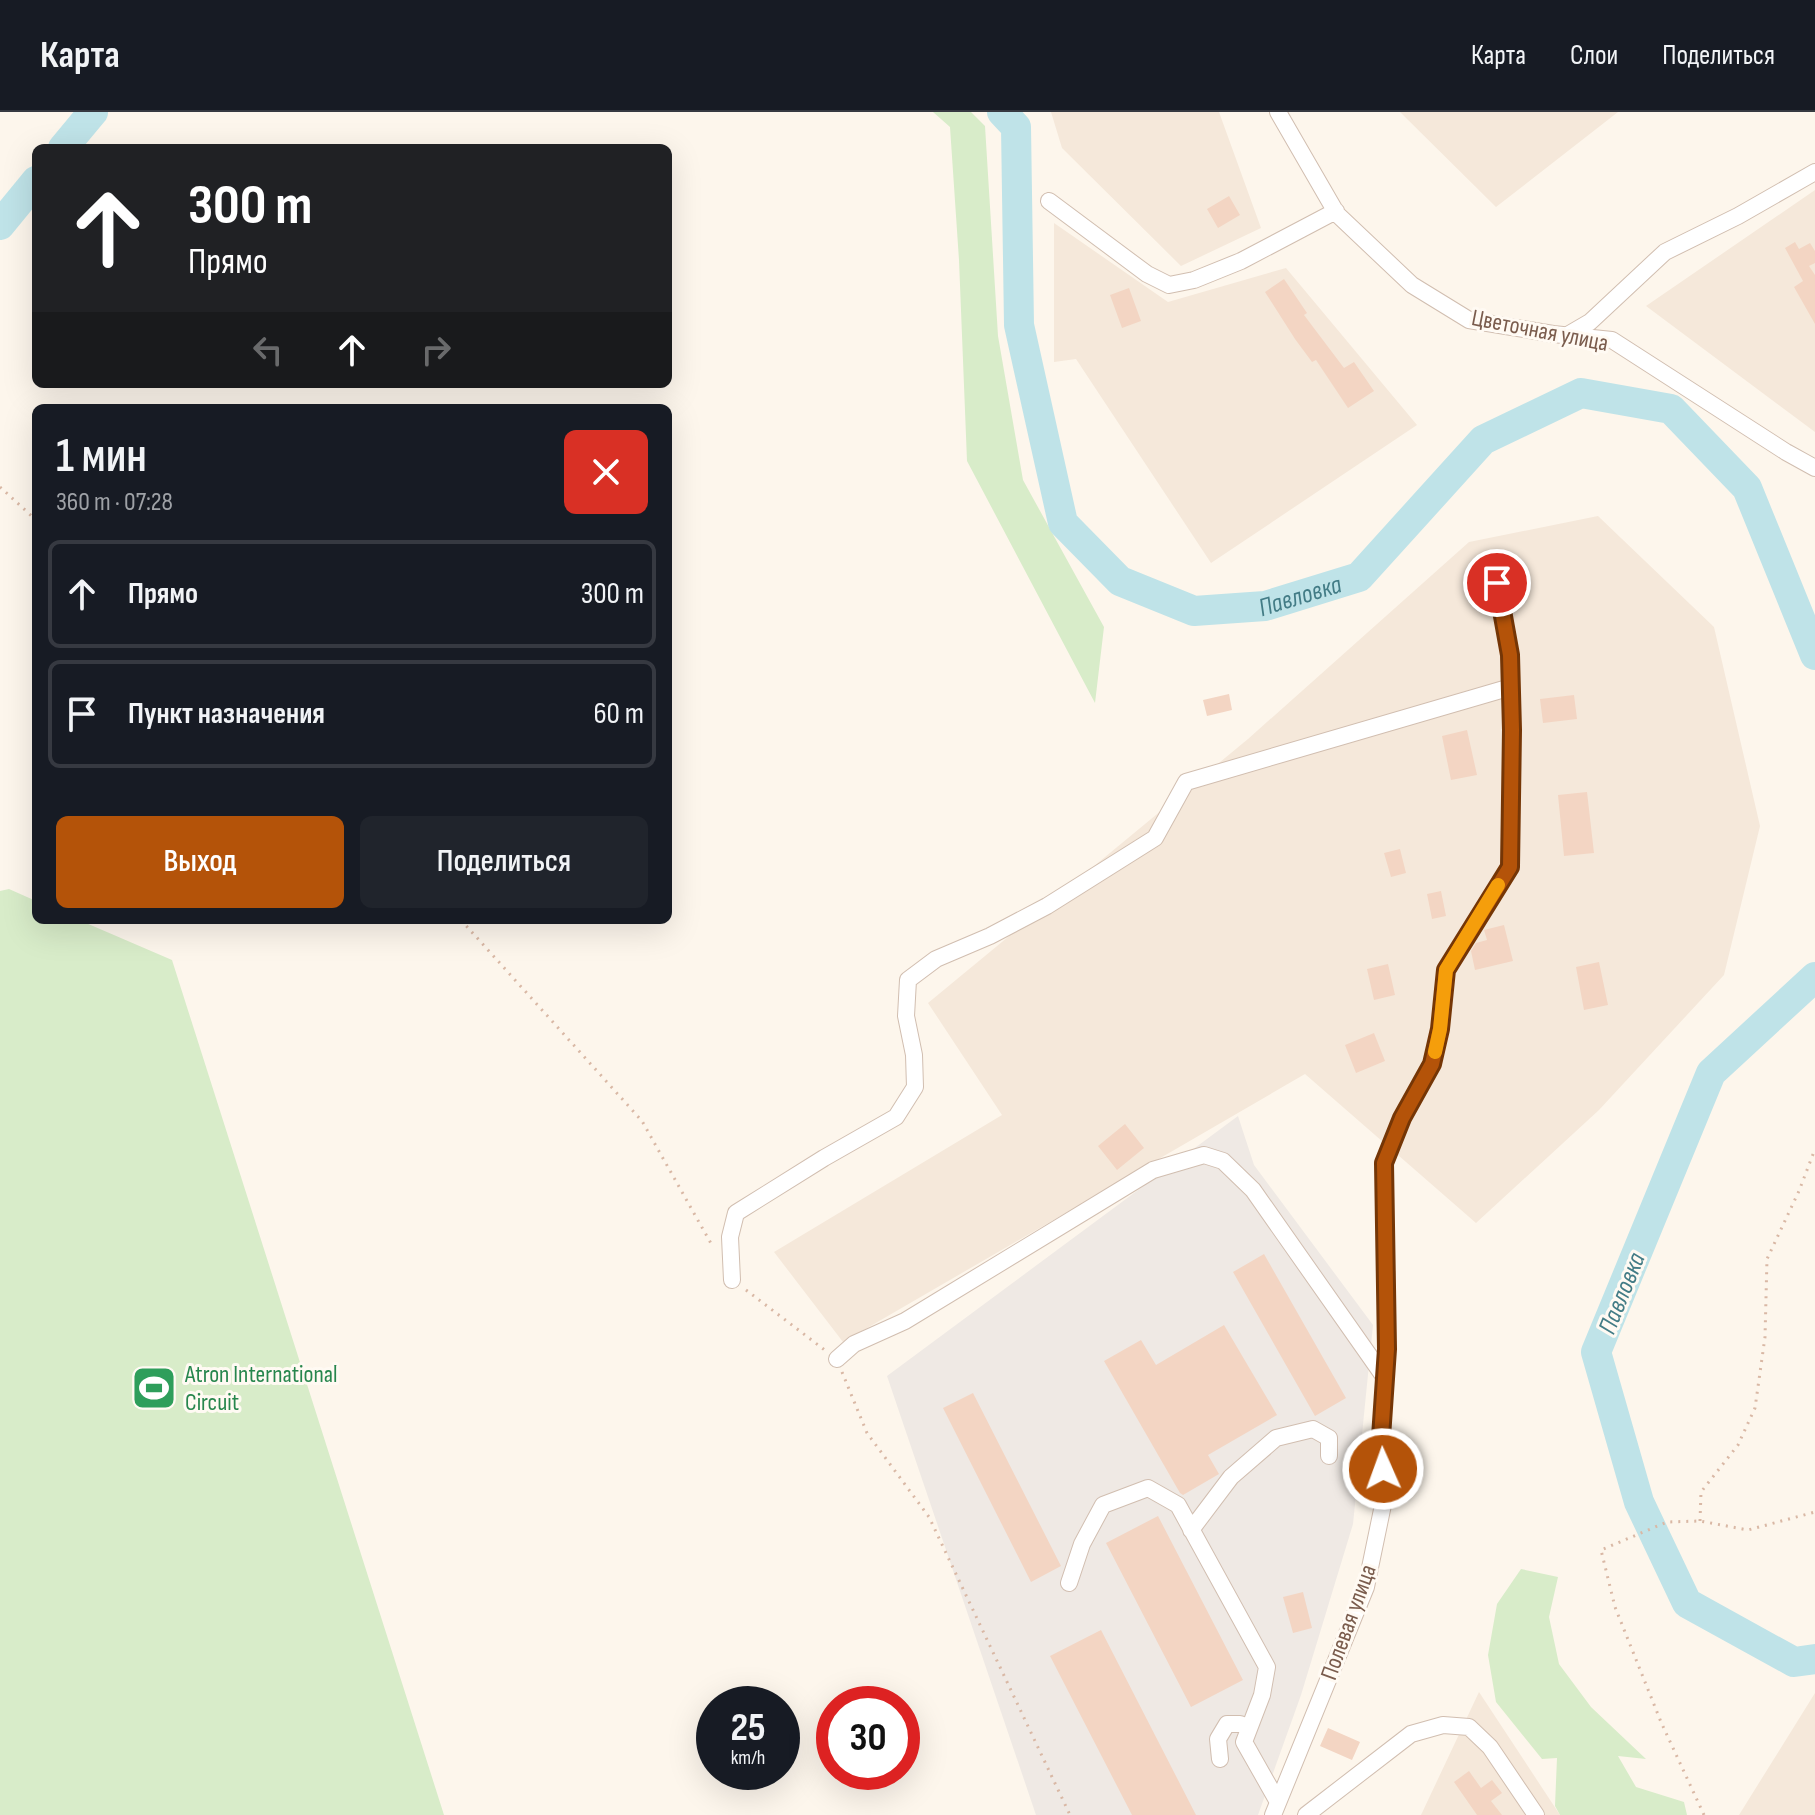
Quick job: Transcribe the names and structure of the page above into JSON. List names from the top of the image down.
{
  "streets": {
    "street": ["Цветочная улица", "Полевая улица"]
  },
  "water": ["Павловка"],
  "places": {
    "sports": ["Atron International Circuit"]
  },
  "page": {
    "header": "Карта",
    "nav": ["Карта", "Слои", "Поделиться"],
    "turn": ["300 m", "Прямо"],
    "heading": ["1 мин", "360 m · 07:28"],
    "list": [
      {
        "name": "Прямо",
        "value": "300 m"
      },
      {
        "name": "Пункт назначения",
        "value": "60 m"
      }
    ],
    "buttons": ["Выход", "Поделиться"],
    "speed": "25 km/h",
    "limit": "30"
  }
}
